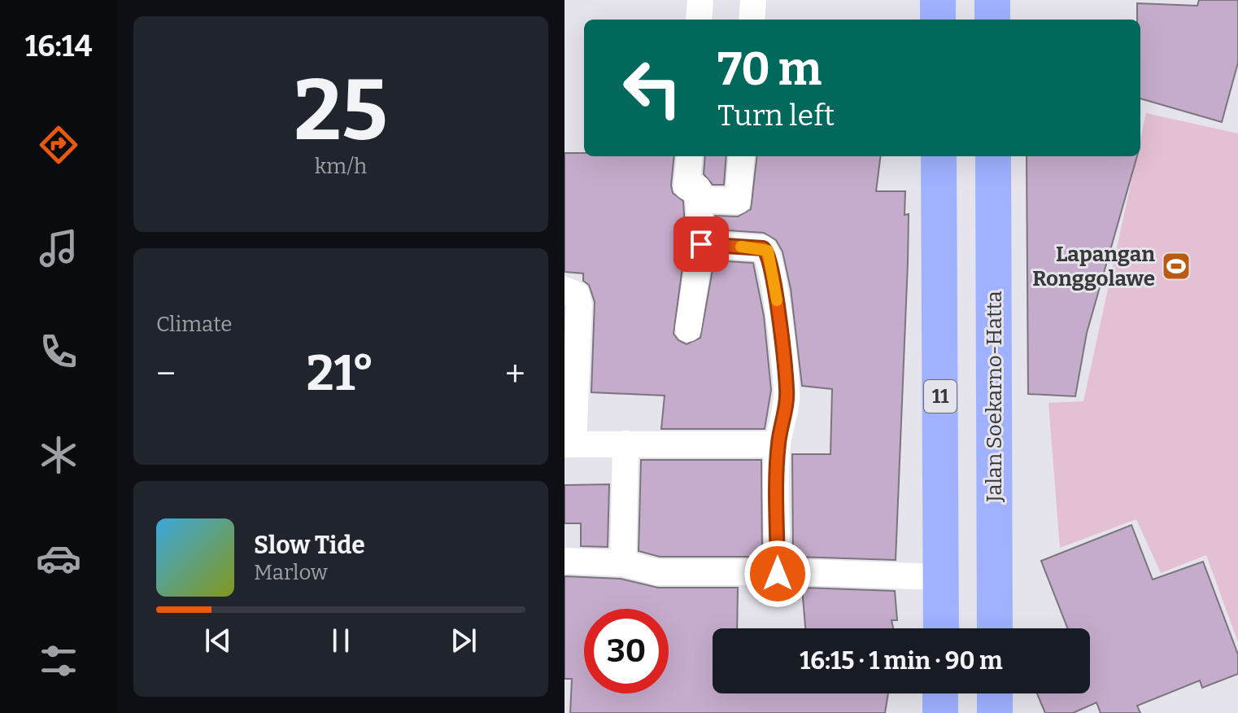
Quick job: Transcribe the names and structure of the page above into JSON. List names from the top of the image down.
{
  "streets": {
    "highway": ["11", "Jalan Soekarno-Hatta"]
  },
  "places": {
    "sports": ["Lapangan Ronggolawe"]
  },
  "page": {
    "tabs": "16:14",
    "tile": [
      ["25", "km/h"],
      "Climate"
    ],
    "turn": ["70 m", "Turn left"],
    "heat": ["−", "21°", "+"],
    "song": ["Slow Tide", "Marlow"],
    "limit": "30",
    "trip": "16:15 · 1 min · 90 m"
  }
}
